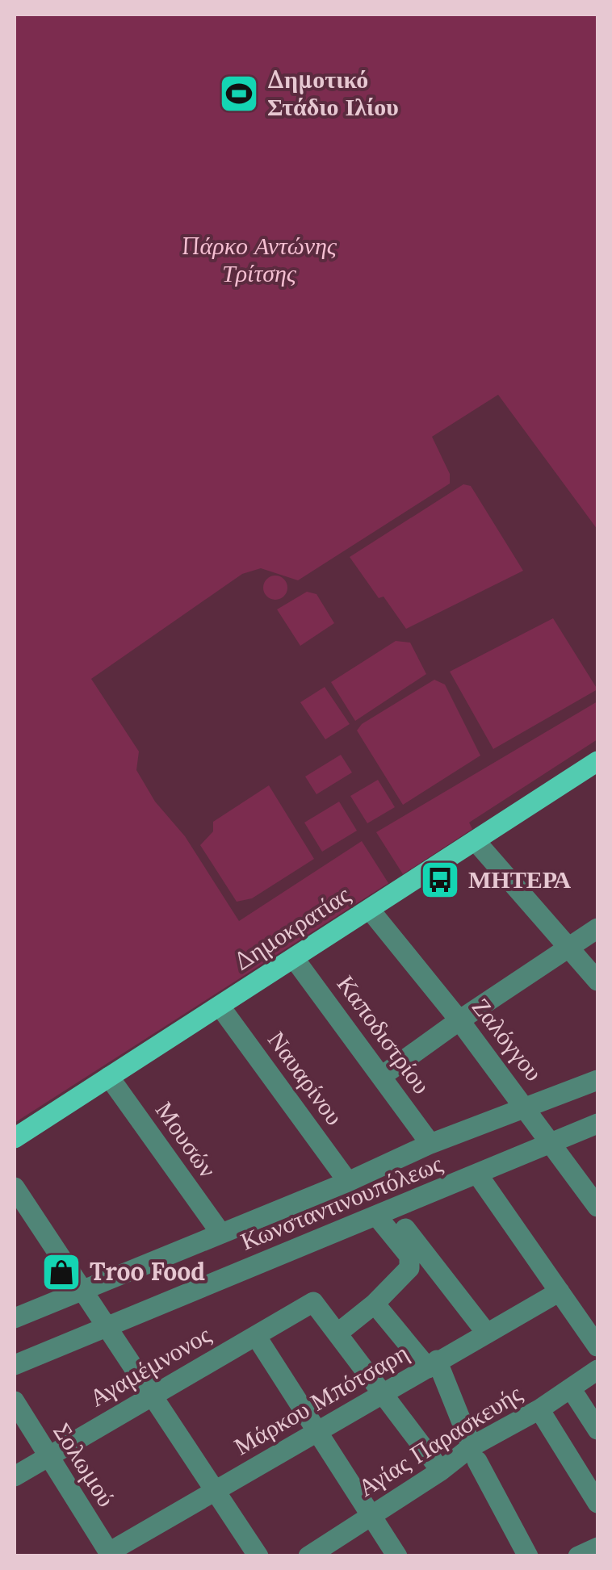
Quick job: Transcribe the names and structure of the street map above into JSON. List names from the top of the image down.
{
  "streets": {
    "main road": ["Δημοκρατίας"],
    "street": [
      "Καποδιστρίου",
      "Ζαλόγγου",
      "Ναυαρίνου",
      "Μουσών",
      "Κωνσταντινουπόλεως",
      "Αγαμέμνονος",
      "Μάρκου Μπότσαρη",
      "Αγίας Παρασκευής",
      "Σολωμού"
    ]
  },
  "crossings": [
    ["Δημοκρατίας", "Καποδιστρίου"],
    ["Δημοκρατίας", "Ζαλόγγου"],
    ["Δημοκρατίας", "Ναυαρίνου"],
    ["Δημοκρατίας", "Μουσών"],
    ["Καποδιστρίου", "Κωνσταντινουπόλεως"],
    ["Ζαλόγγου", "Κωνσταντινουπόλεως"],
    ["Ναυαρίνου", "Κωνσταντινουπόλεως"],
    ["Μουσών", "Κωνσταντινουπόλεως"],
    ["Αγαμέμνονος", "Σολωμού"],
    ["Μάρκου Μπότσαρη", "Σολωμού"]
  ],
  "parks": ["Πάρκο Αντώνης Τρίτσης"],
  "places": {
    "sports": ["Δημοτικό Στάδιο Ιλίου"],
    "bus stop": ["ΜΗΤΕΡΑ"],
    "shop": ["Troo Food"]
  }
}
